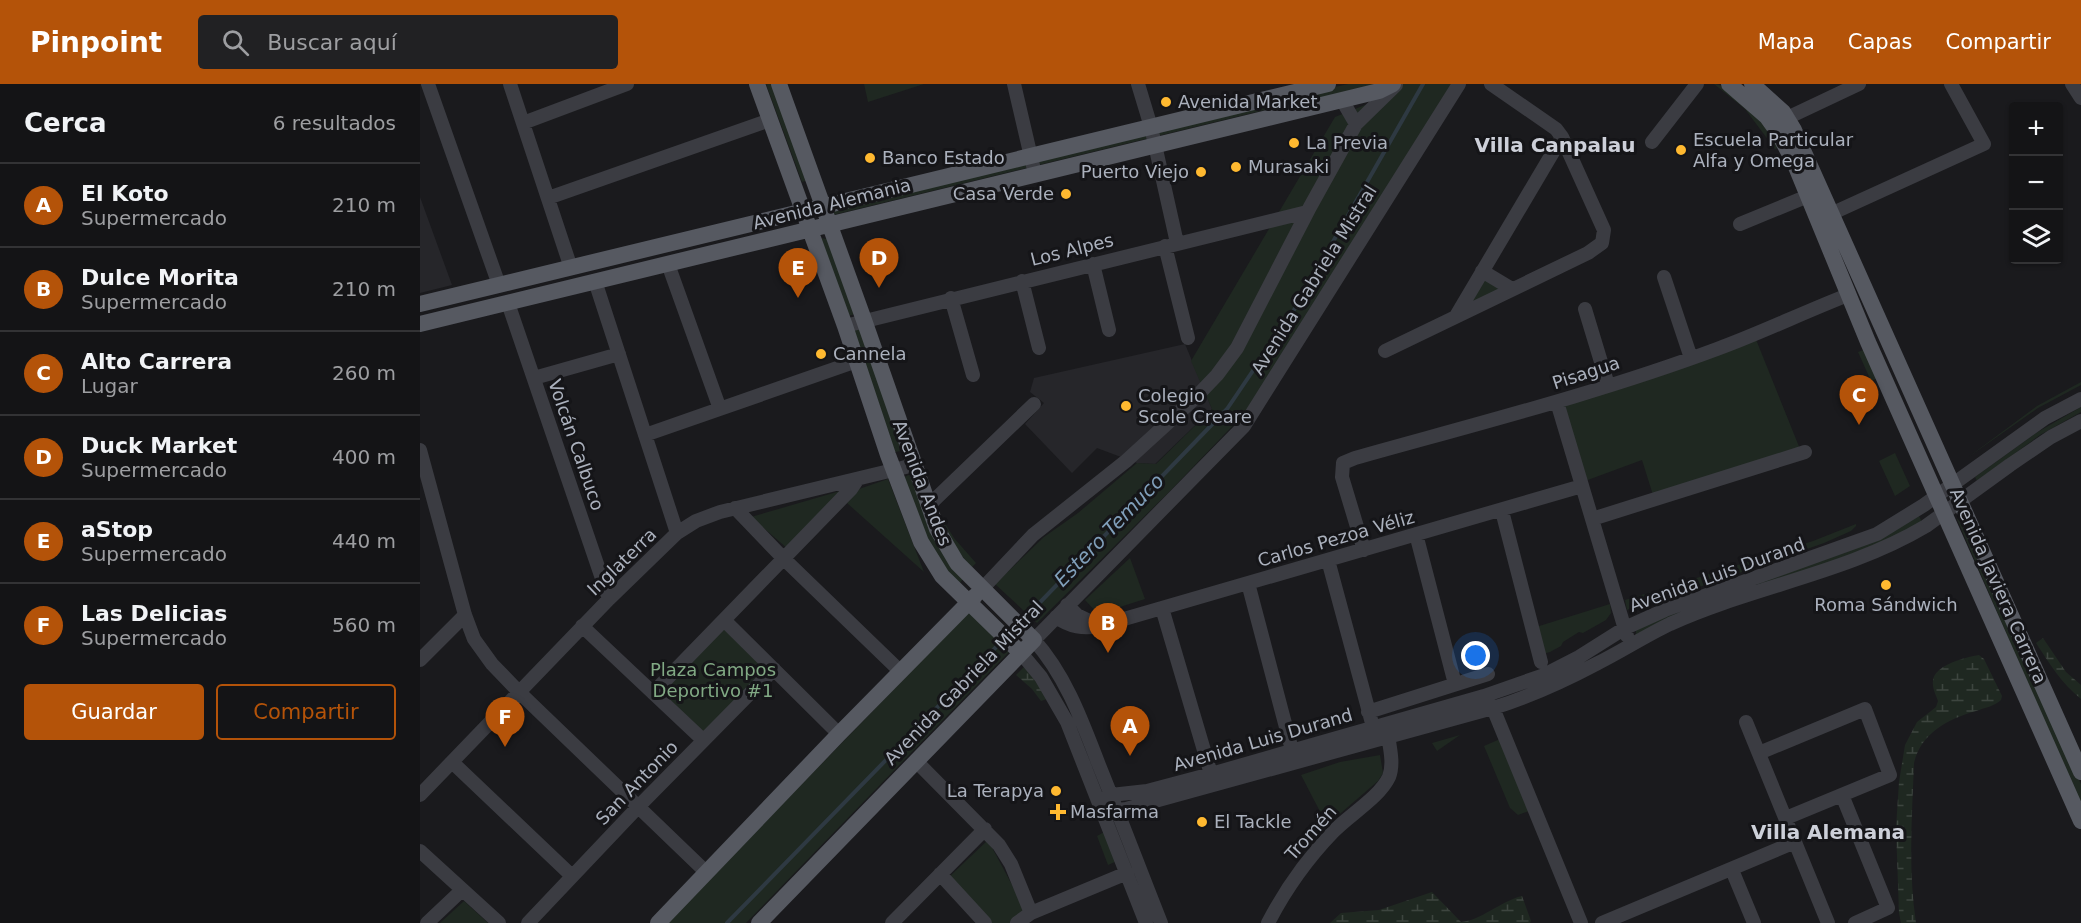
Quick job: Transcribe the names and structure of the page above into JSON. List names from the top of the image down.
{
  "streets": {
    "main road": [
      "Avenida Alemania",
      "Avenida Gabriela Mistral",
      "Avenida Andes",
      "Avenida Javiera Carrera"
    ],
    "street": [
      "Los Alpes",
      "Pisagua",
      "Volcán Calbuco",
      "Carlos Pezoa Véliz",
      "Inglaterra",
      "Avenida Luis Durand",
      "San Antonio",
      "Tromén"
    ]
  },
  "crossings": [
    ["Avenida Alemania", "Avenida Gabriela Mistral"],
    ["Avenida Alemania", "Volcán Calbuco"],
    ["Avenida Alemania", "Avenida Andes"],
    ["Los Alpes", "Avenida Gabriela Mistral"],
    ["Los Alpes", "Avenida Andes"],
    ["Avenida Gabriela Mistral", "Avenida Andes"],
    ["Avenida Gabriela Mistral", "Carlos Pezoa Véliz"],
    ["Pisagua", "Carlos Pezoa Véliz"],
    ["Pisagua", "Avenida Javiera Carrera"],
    ["Volcán Calbuco", "Inglaterra"],
    ["Avenida Andes", "Inglaterra"],
    ["Avenida Andes", "Avenida Luis Durand"],
    ["Carlos Pezoa Véliz", "Tromén"],
    ["Avenida Luis Durand", "Avenida Javiera Carrera"],
    ["Avenida Luis Durand", "Tromén"]
  ],
  "districts": ["Villa Canpalau", "Villa Alemana"],
  "water": ["Estero Temuco"],
  "parks": ["Plaza Campos Deportivo #1"],
  "places": {
    "other": [
      "Avenida Market",
      "La Previa",
      "Escuela Particular Alfa y Omega",
      "Banco Estado",
      "Murasaki",
      "Puerto Viejo",
      "Casa Verde",
      "Cannela",
      "Colegio Scole Creare",
      "Roma Sándwich",
      "La Terapya",
      "El Tackle"
    ],
    "health": ["Masfarma"]
  },
  "page": {
    "header": "Pinpoint",
    "search": "Buscar aquí",
    "nav": ["Mapa", "Capas", "Compartir"],
    "heading": ["Cerca", "6 resultados"],
    "map_buttons": ["+", "−"],
    "list": [
      {
        "mark": "A",
        "name": "El Koto",
        "note": "Supermercado",
        "value": "210 m"
      },
      {
        "mark": "B",
        "name": "Dulce Morita",
        "note": "Supermercado",
        "value": "210 m"
      },
      {
        "mark": "C",
        "name": "Alto Carrera",
        "note": "Lugar",
        "value": "260 m"
      },
      {
        "mark": "D",
        "name": "Duck Market",
        "note": "Supermercado",
        "value": "400 m"
      },
      {
        "mark": "E",
        "name": "aStop",
        "note": "Supermercado",
        "value": "440 m"
      },
      {
        "mark": "F",
        "name": "Las Delicias",
        "note": "Supermercado",
        "value": "560 m"
      }
    ],
    "pins": [
      "D",
      "E",
      "C",
      "B",
      "F",
      "A"
    ],
    "buttons": ["Guardar", "Compartir"]
  }
}
